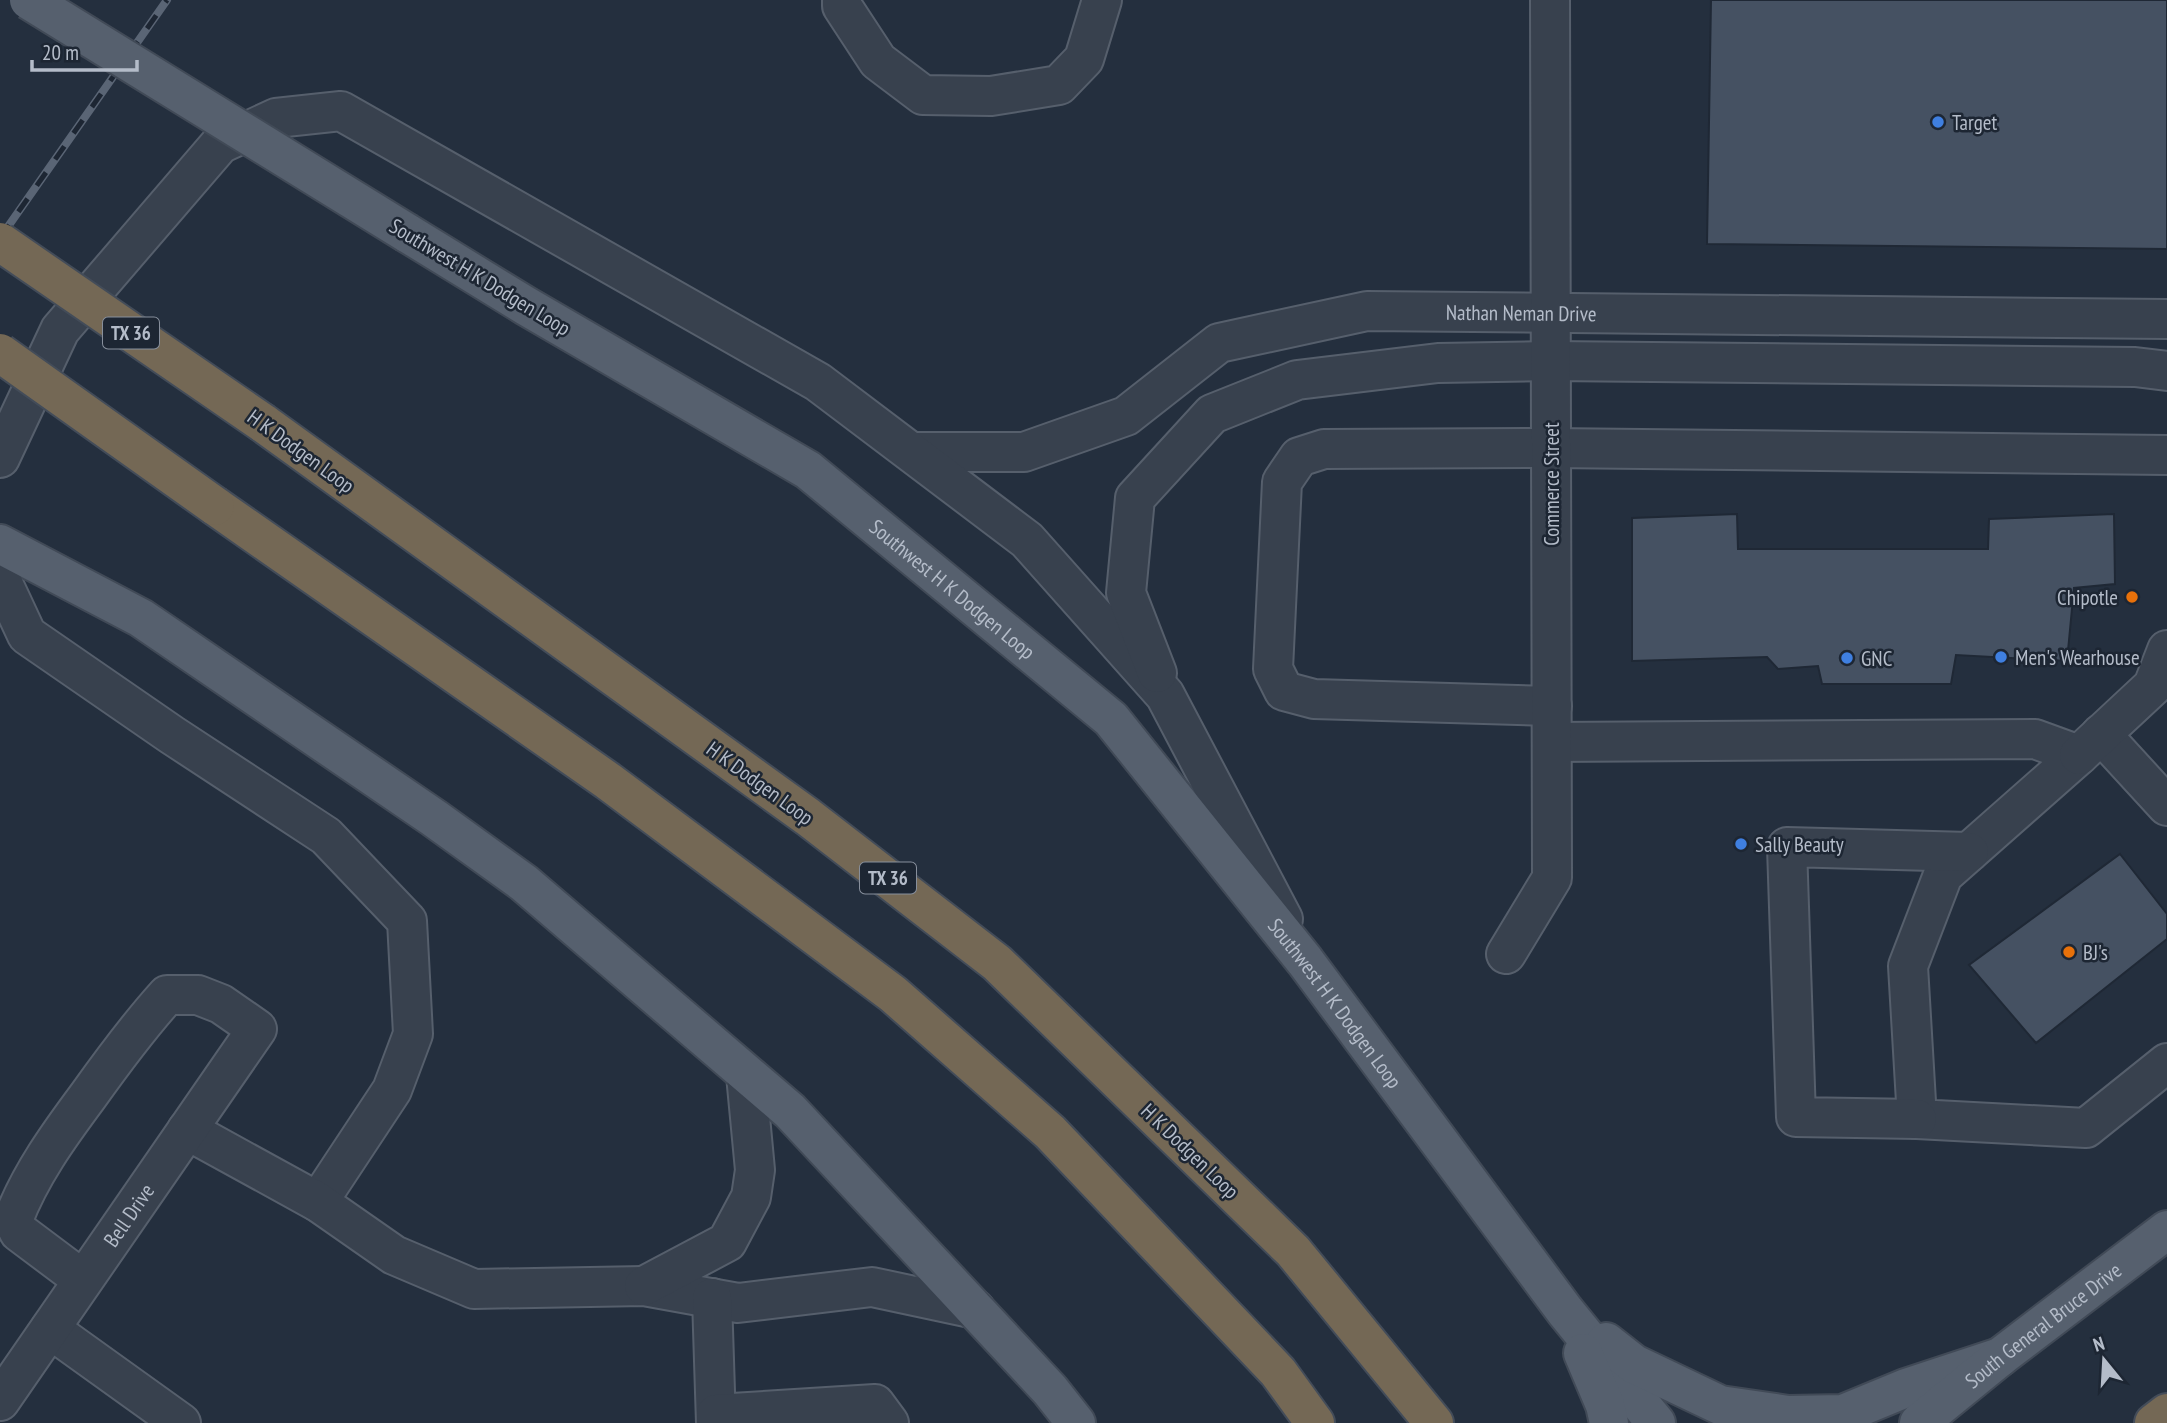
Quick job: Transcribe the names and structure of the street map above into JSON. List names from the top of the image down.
{
  "streets": {
    "highway": ["TX 36", "H K Dodgen Loop"],
    "main road": ["Southwest H K Dodgen Loop", "South General Bruce Drive"],
    "street": ["Nathan Neman Drive", "Commerce Street", "Bell Drive"]
  },
  "crossings": [
    ["Nathan Neman Drive", "Commerce Street"]
  ],
  "places": [
    "Target",
    "Chipotle",
    "Men's Wearhouse",
    "GNC",
    "Sally Beauty",
    "BJ's"
  ],
  "scale_bar": "20 m",
  "north": "top"
}
